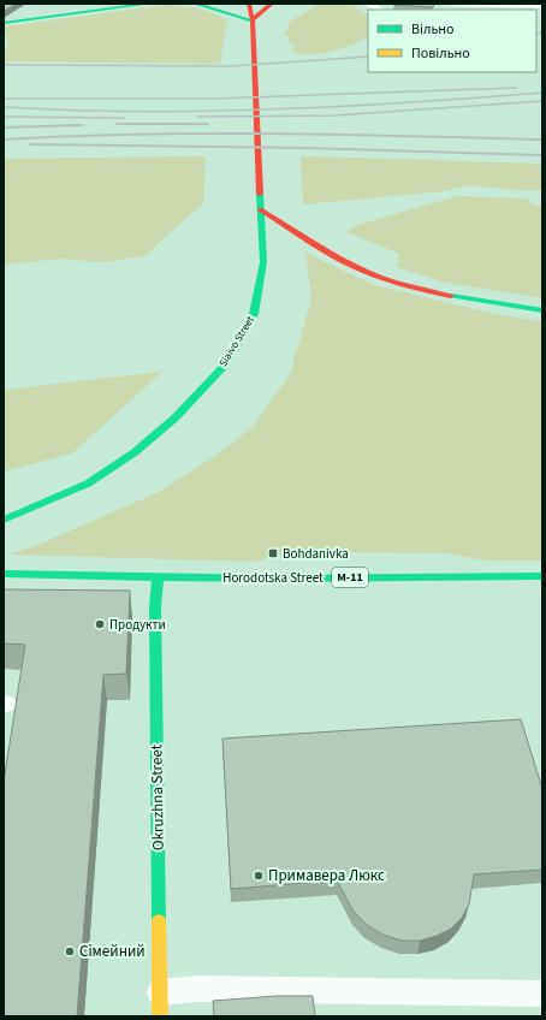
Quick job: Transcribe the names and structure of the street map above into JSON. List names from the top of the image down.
{
  "streets": {
    "main road": [
      "Siaivo Street",
      "Horodotska Street",
      "М-11",
      "Okruzhna Street"
    ]
  },
  "crossings": [
    ["Horodotska Street", "Okruzhna Street"]
  ],
  "places": {
    "transit": ["Bohdanivka"],
    "other": ["Продукти", "Примавера Люкс", "Сімейний"]
  },
  "legend": ["Вільно", "Повільно"]
}
